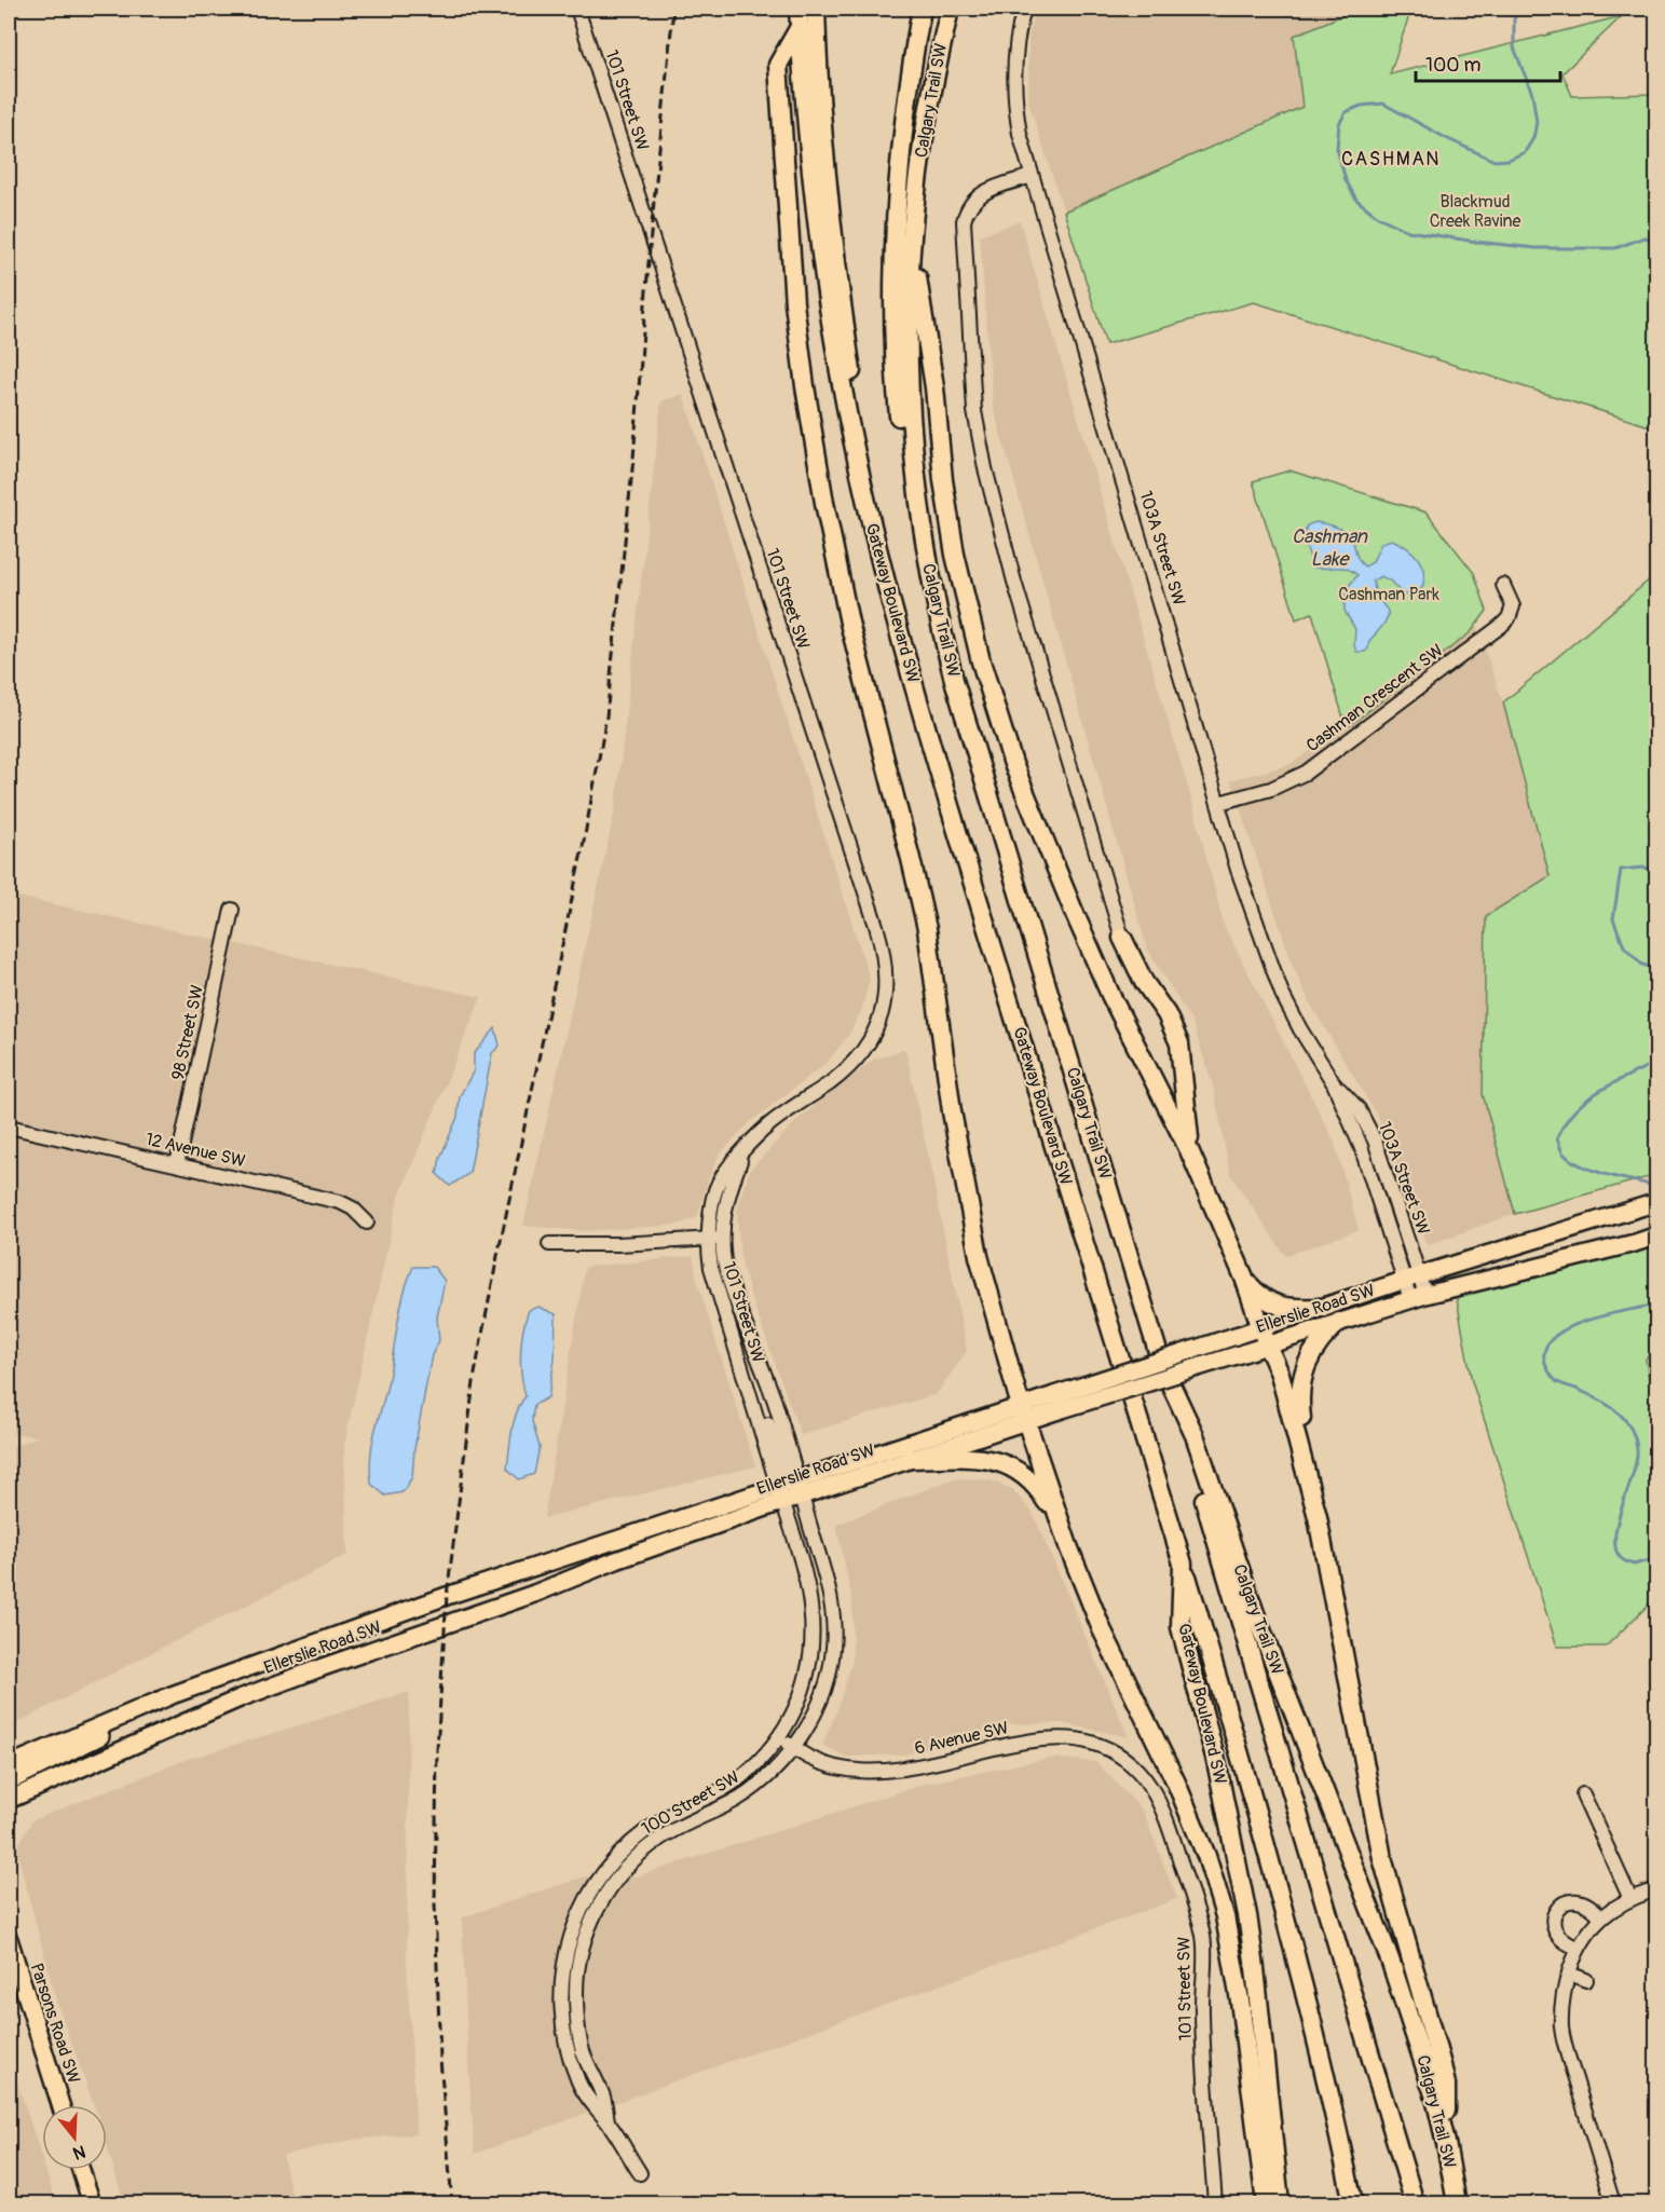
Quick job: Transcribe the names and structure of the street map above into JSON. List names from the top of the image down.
{
  "streets": {
    "highway": ["Calgary Trail SW", "Gateway Boulevard SW"],
    "main road": ["Ellerslie Road SW", "Parsons Road SW"],
    "street": [
      "101 Street SW",
      "103A Street SW",
      "Cashman Crescent SW",
      "98 Street SW",
      "12 Avenue SW",
      "6 Avenue SW",
      "100 Street SW"
    ]
  },
  "crossings": [
    ["101 Street SW", "Ellerslie Road SW"],
    ["101 Street SW", "6 Avenue SW"],
    ["101 Street SW", "100 Street SW"],
    ["103A Street SW", "Cashman Crescent SW"],
    ["103A Street SW", "Ellerslie Road SW"],
    ["98 Street SW", "12 Avenue SW"],
    ["Ellerslie Road SW", "100 Street SW"],
    ["6 Avenue SW", "100 Street SW"]
  ],
  "districts": ["CASHMAN"],
  "water": ["Cashman Lake"],
  "parks": ["Blackmud Creek Ravine", "Cashman Park"],
  "scale_bar": "100 m",
  "north": "bottom"
}
